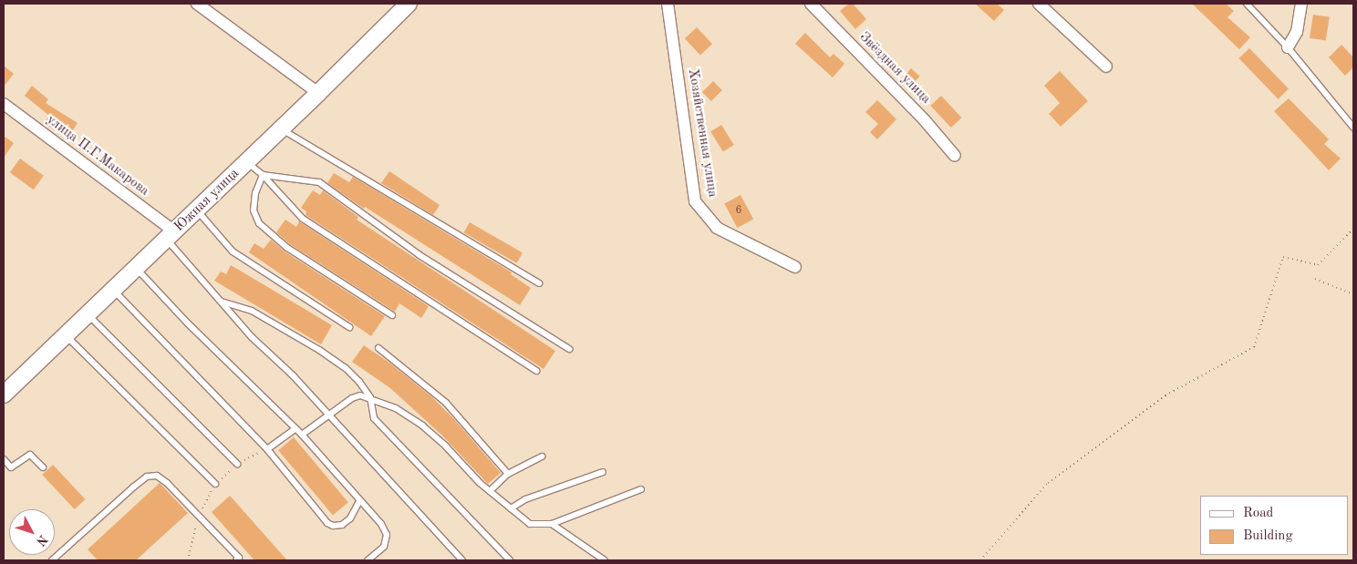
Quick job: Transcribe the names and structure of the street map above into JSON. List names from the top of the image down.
{
  "streets": {
    "street": [
      "Звёздная улица",
      "Хозяйственная улица",
      "улица П.Г.Макарова",
      "Южная улица"
    ]
  },
  "crossings": [
    ["улица П.Г.Макарова", "Южная улица"]
  ],
  "house_numbers": ["6"],
  "legend": ["Road", "Building"],
  "north": "bottom right"
}
